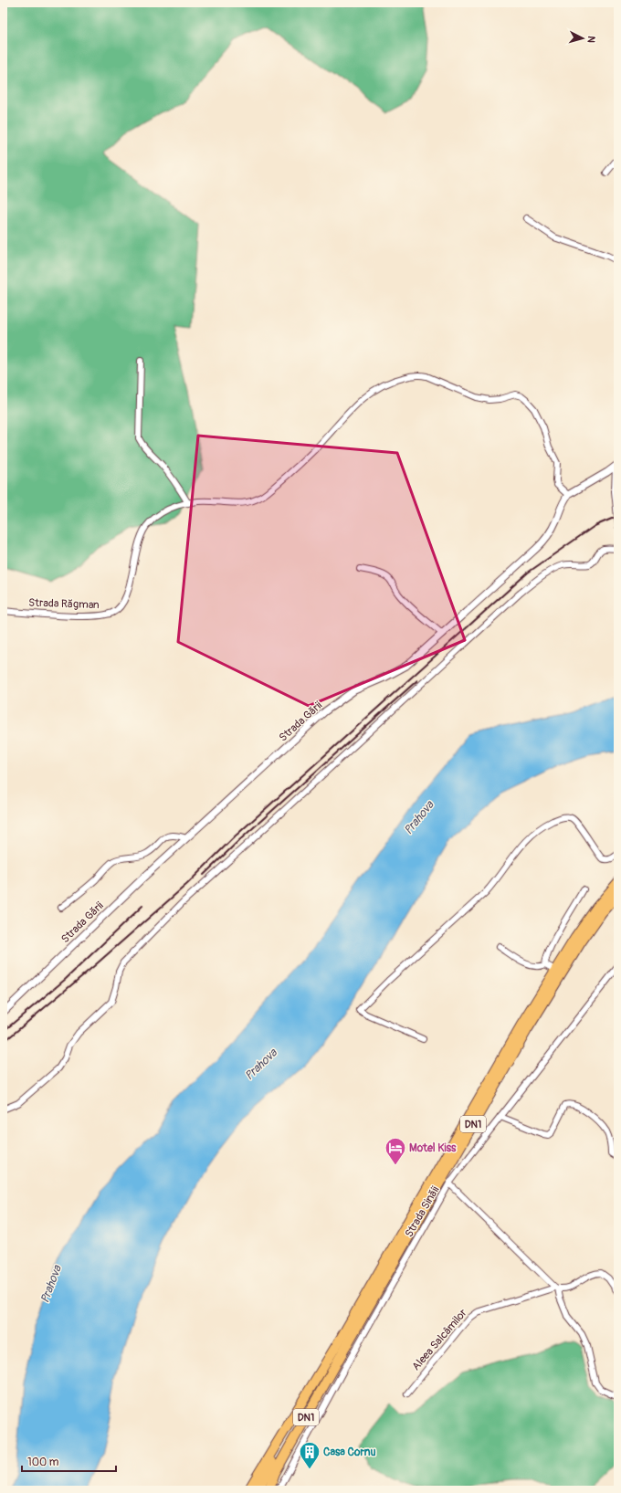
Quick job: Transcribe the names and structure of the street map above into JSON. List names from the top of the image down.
{
  "streets": {
    "highway": ["DN1"],
    "street": [
      "Strada Răgman",
      "Strada Gării",
      "Strada Sinăii",
      "Aleea Salcâmilor"
    ]
  },
  "crossings": [
    ["Strada Răgman", "Strada Gării"]
  ],
  "water": ["Prahova"],
  "places": {
    "hotel": ["Motel Kiss"],
    "building": ["Casa Cornu"]
  },
  "scale_bar": "100 m",
  "north": "right"
}
